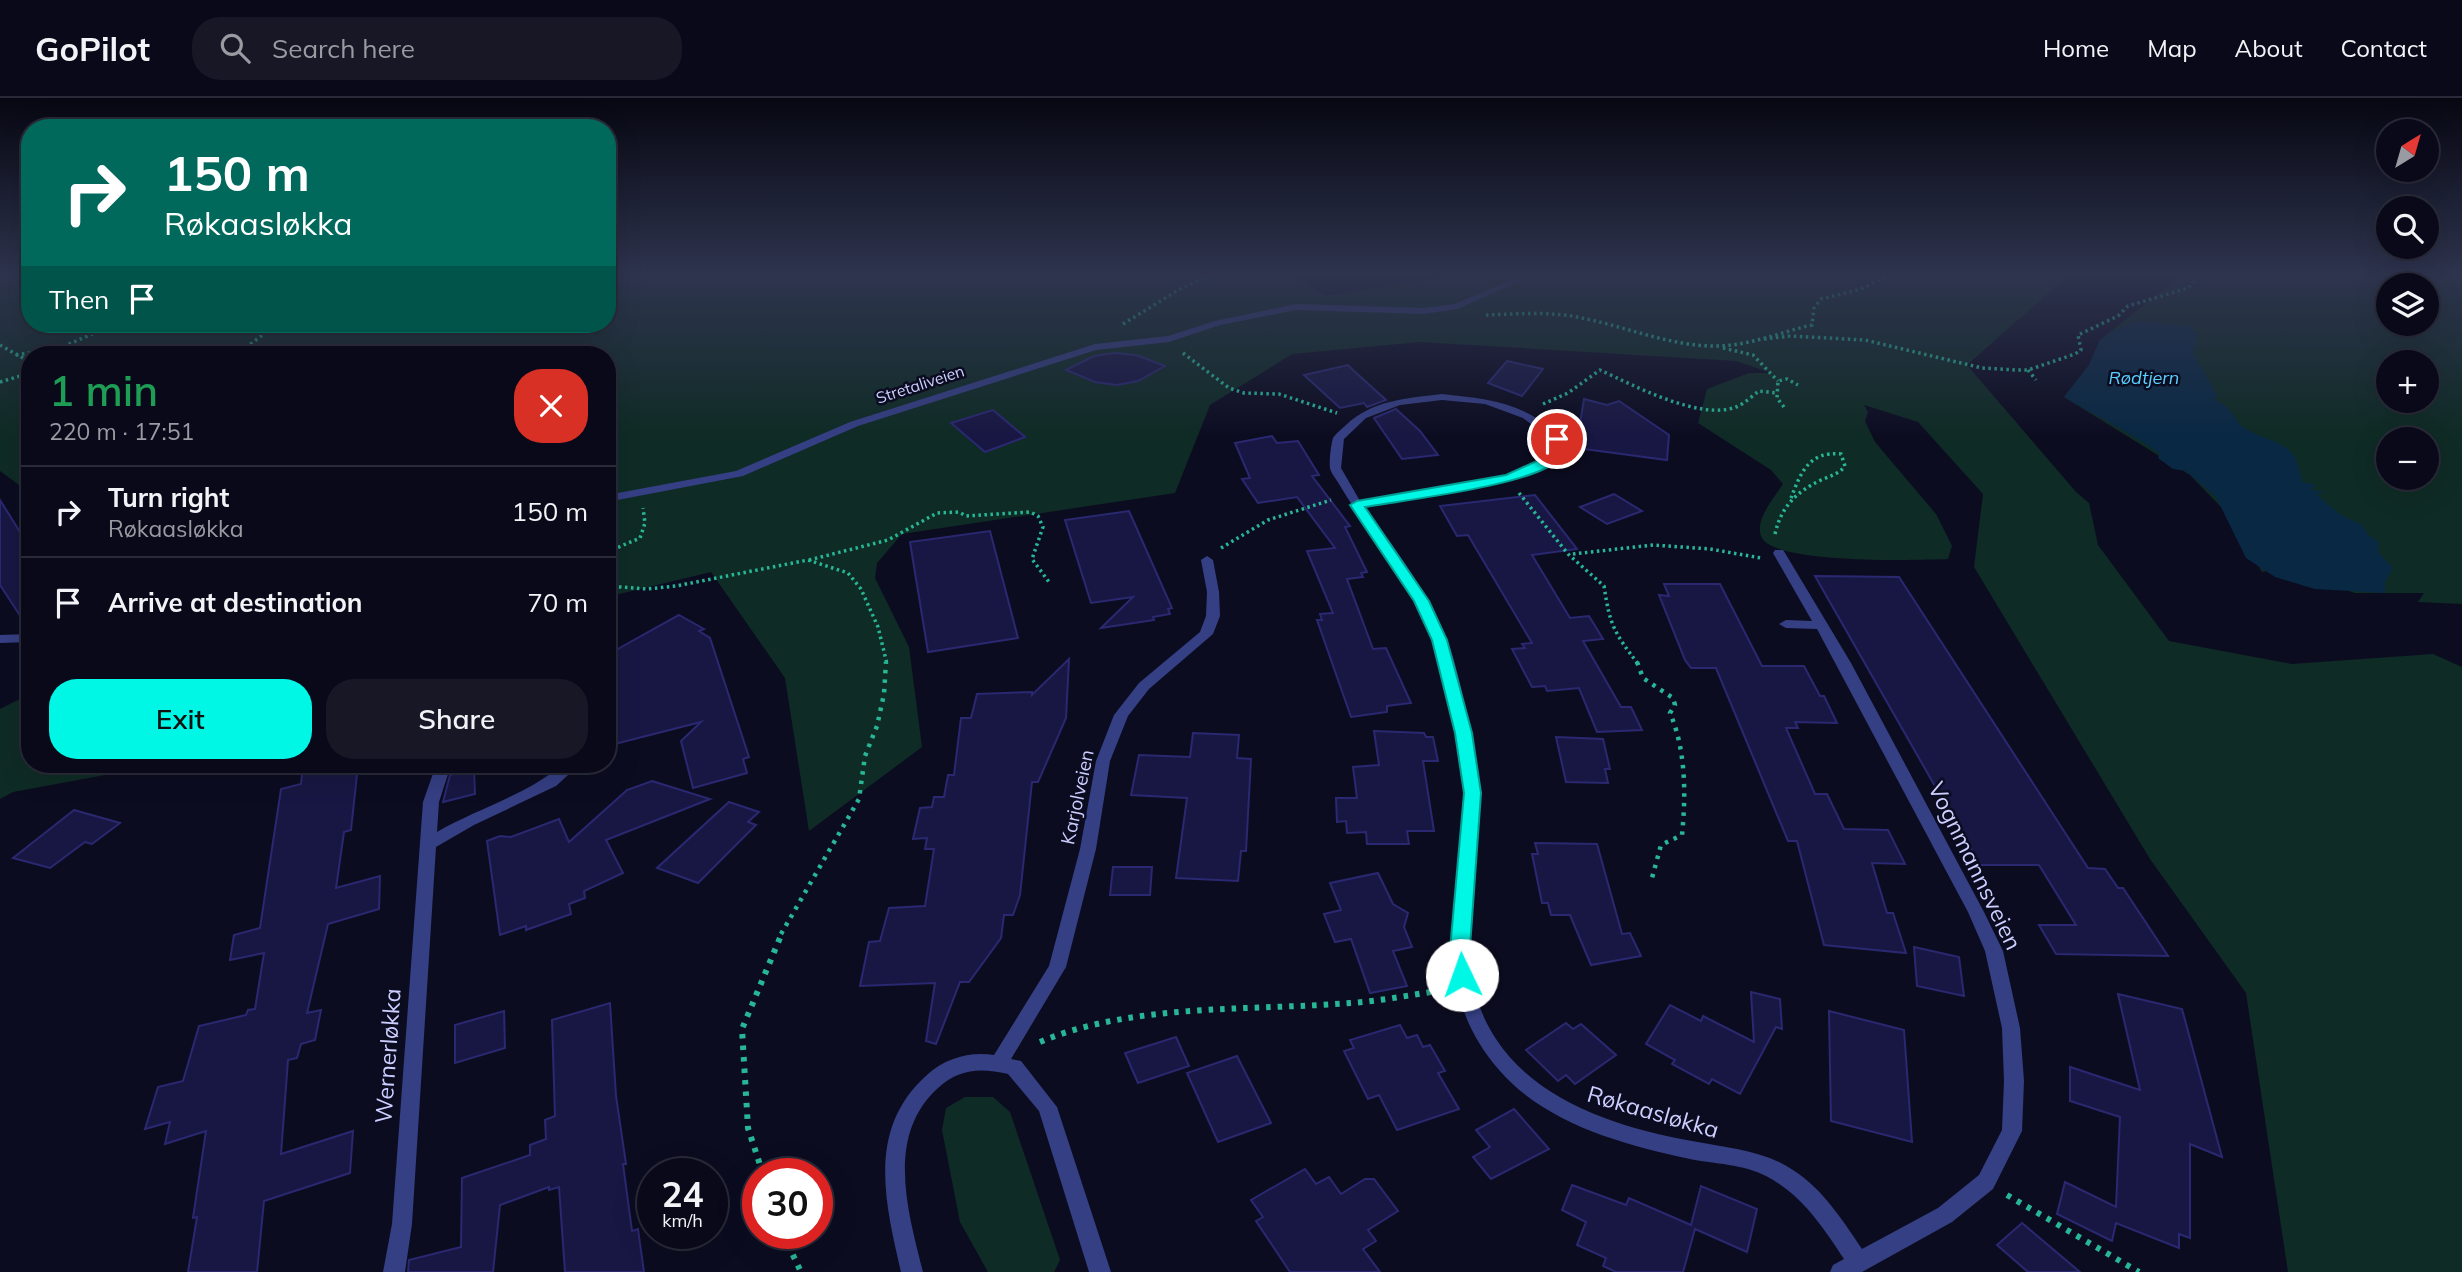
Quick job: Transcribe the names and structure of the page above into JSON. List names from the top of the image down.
{
  "streets": {
    "street": [
      "Stretaliveien",
      "Karjolveien",
      "Vognmannsveien",
      "Wernerløkka",
      "Røkaasløkka"
    ]
  },
  "crossings": [
    ["Vognmannsveien", "Røkaasløkka"]
  ],
  "water": ["Rødtjern"],
  "north": "top right",
  "page": {
    "header": "GoPilot",
    "search": "Search here",
    "nav": [
      "Home",
      "Map",
      "About",
      "Contact"
    ],
    "map_buttons": ["+", "−"],
    "turn": ["150 m", "Røkaasløkka"],
    "then": "Then",
    "heading": ["1 min", "220 m · 17:51"],
    "list": [
      {
        "name": "Turn right",
        "note": "Røkaasløkka",
        "value": "150 m"
      },
      {
        "name": "Arrive at destination",
        "value": "70 m"
      }
    ],
    "buttons": ["Exit", "Share"],
    "speed": "24 km/h",
    "limit": "30"
  }
}
